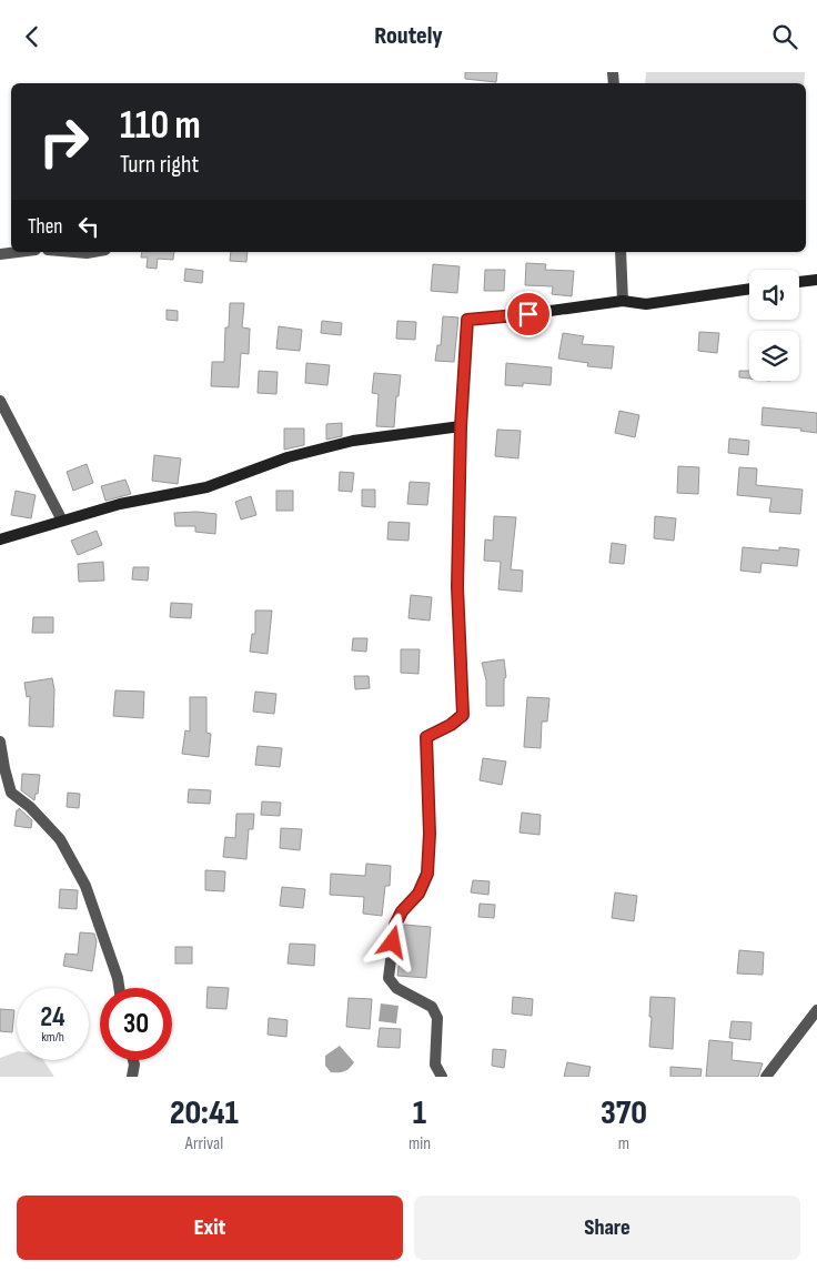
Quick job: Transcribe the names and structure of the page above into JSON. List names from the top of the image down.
{
  "page": {
    "header": "Routely",
    "turn": ["110 m", "Turn right"],
    "then": "Then",
    "speed": "24 km/h",
    "limit": "30",
    "eta": [
      "20:41",
      "Arrival",
      "1",
      "min",
      "370",
      "m"
    ],
    "buttons": ["Exit", "Share"]
  }
}
